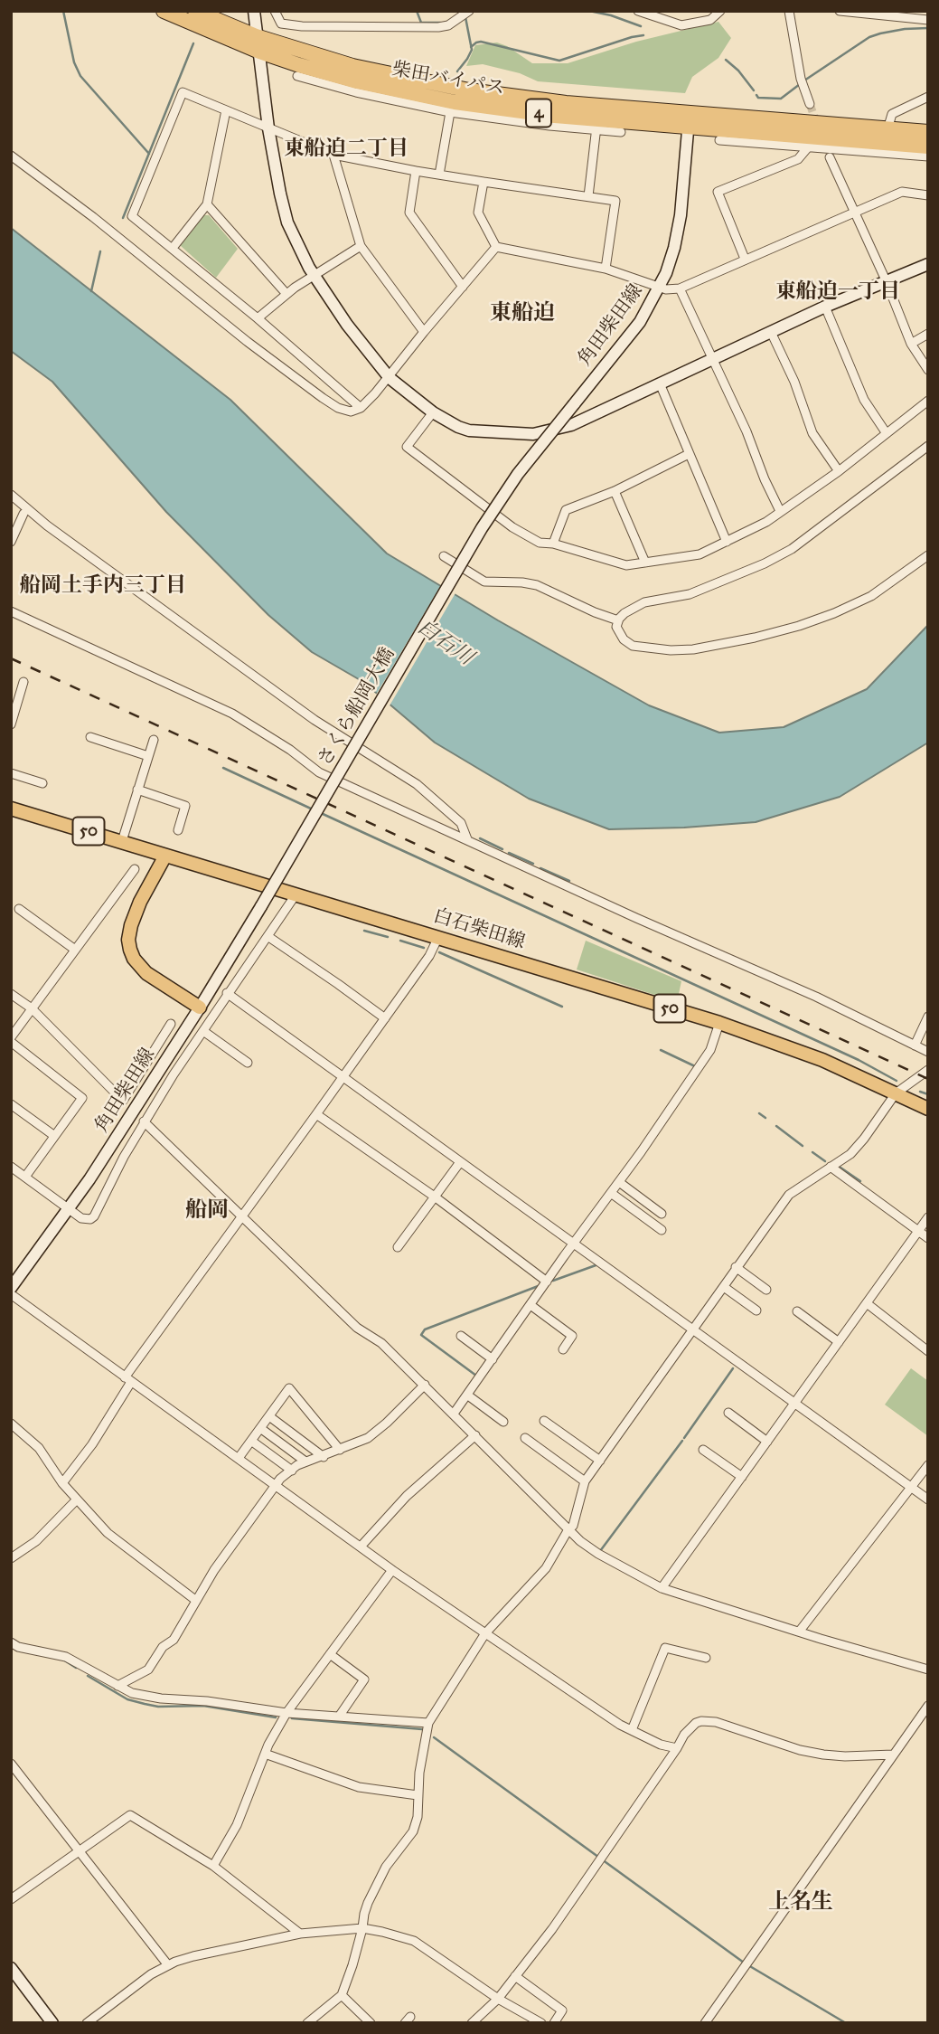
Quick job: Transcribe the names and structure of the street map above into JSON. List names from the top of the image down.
{
  "streets": {
    "highway": ["柴田バイパス", "4"],
    "main road": [
      "角田柴田線",
      "さくら船岡大橋",
      "50",
      "白石柴田線"
    ]
  },
  "crossings": [
    ["柴田バイパス", "角田柴田線"],
    ["角田柴田線", "さくら船岡大橋"]
  ],
  "districts": [
    "東船迫二丁目",
    "東船迫一丁目",
    "東船迫",
    "船岡土手内三丁目",
    "船岡",
    "上名生"
  ],
  "water": ["白石川"]
}
